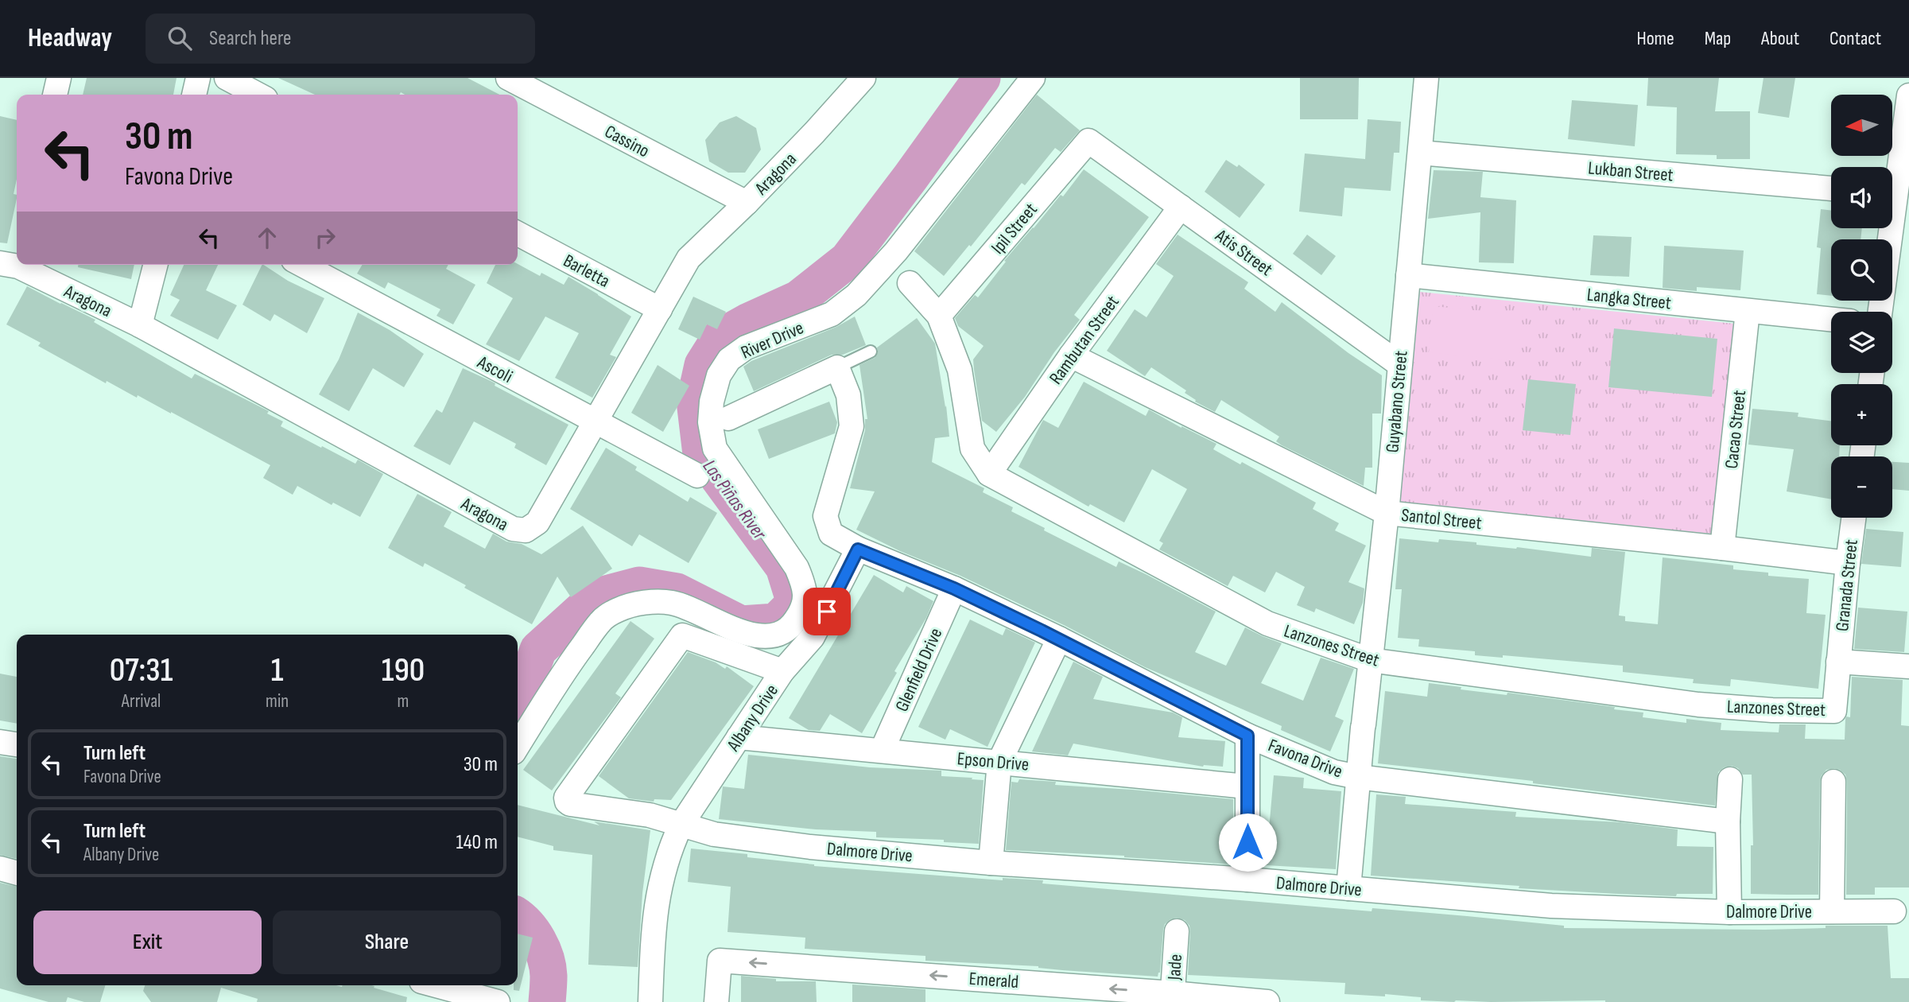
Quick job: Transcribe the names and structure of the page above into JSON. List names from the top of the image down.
{
  "streets": {
    "street": [
      "Cassino",
      "Lukban Street",
      "Aragona",
      "Ipil Street",
      "Atis Street",
      "Barletta",
      "Langka Street",
      "River Drive",
      "Rambutan Street",
      "Ascoli",
      "Guyabano Street",
      "Cacao Street",
      "Santol Street",
      "Granada Street",
      "Lanzones Street",
      "Glenfield Drive",
      "Albany Drive",
      "Favona Drive",
      "Epson Drive",
      "Dalmore Drive",
      "Jade",
      "Emerald"
    ]
  },
  "crossings": [
    ["Cassino", "Aragona"],
    ["Lukban Street", "Guyabano Street"],
    ["Aragona", "Barletta"],
    ["Aragona", "Ascoli"],
    ["Ipil Street", "Atis Street"],
    ["Ipil Street", "Lanzones Street"],
    ["Atis Street", "Rambutan Street"],
    ["Atis Street", "Guyabano Street"],
    ["Langka Street", "Guyabano Street"],
    ["Langka Street", "Cacao Street"],
    ["Rambutan Street", "Santol Street"],
    ["Rambutan Street", "Lanzones Street"],
    ["Guyabano Street", "Santol Street"],
    ["Guyabano Street", "Lanzones Street"],
    ["Guyabano Street", "Favona Drive"],
    ["Guyabano Street", "Dalmore Drive"],
    ["Cacao Street", "Santol Street"],
    ["Santol Street", "Granada Street"],
    ["Granada Street", "Lanzones Street"],
    ["Glenfield Drive", "Favona Drive"],
    ["Glenfield Drive", "Epson Drive"],
    ["Albany Drive", "Favona Drive"],
    ["Albany Drive", "Epson Drive"],
    ["Albany Drive", "Dalmore Drive"],
    ["Jade", "Emerald"]
  ],
  "one_way": ["Emerald"],
  "water": ["Las Piñas River"],
  "north": "left",
  "page": {
    "header": "Headway",
    "search": "Search here",
    "nav": [
      "Home",
      "Map",
      "About",
      "Contact"
    ],
    "map_buttons": ["+", "−"],
    "turn": ["30 m", "Favona Drive"],
    "eta": [
      "07:31",
      "Arrival",
      "1",
      "min",
      "190",
      "m"
    ],
    "list": [
      {
        "name": "Turn left",
        "note": "Favona Drive",
        "value": "30 m"
      },
      {
        "name": "Turn left",
        "note": "Albany Drive",
        "value": "140 m"
      }
    ],
    "buttons": ["Exit", "Share"]
  }
}
